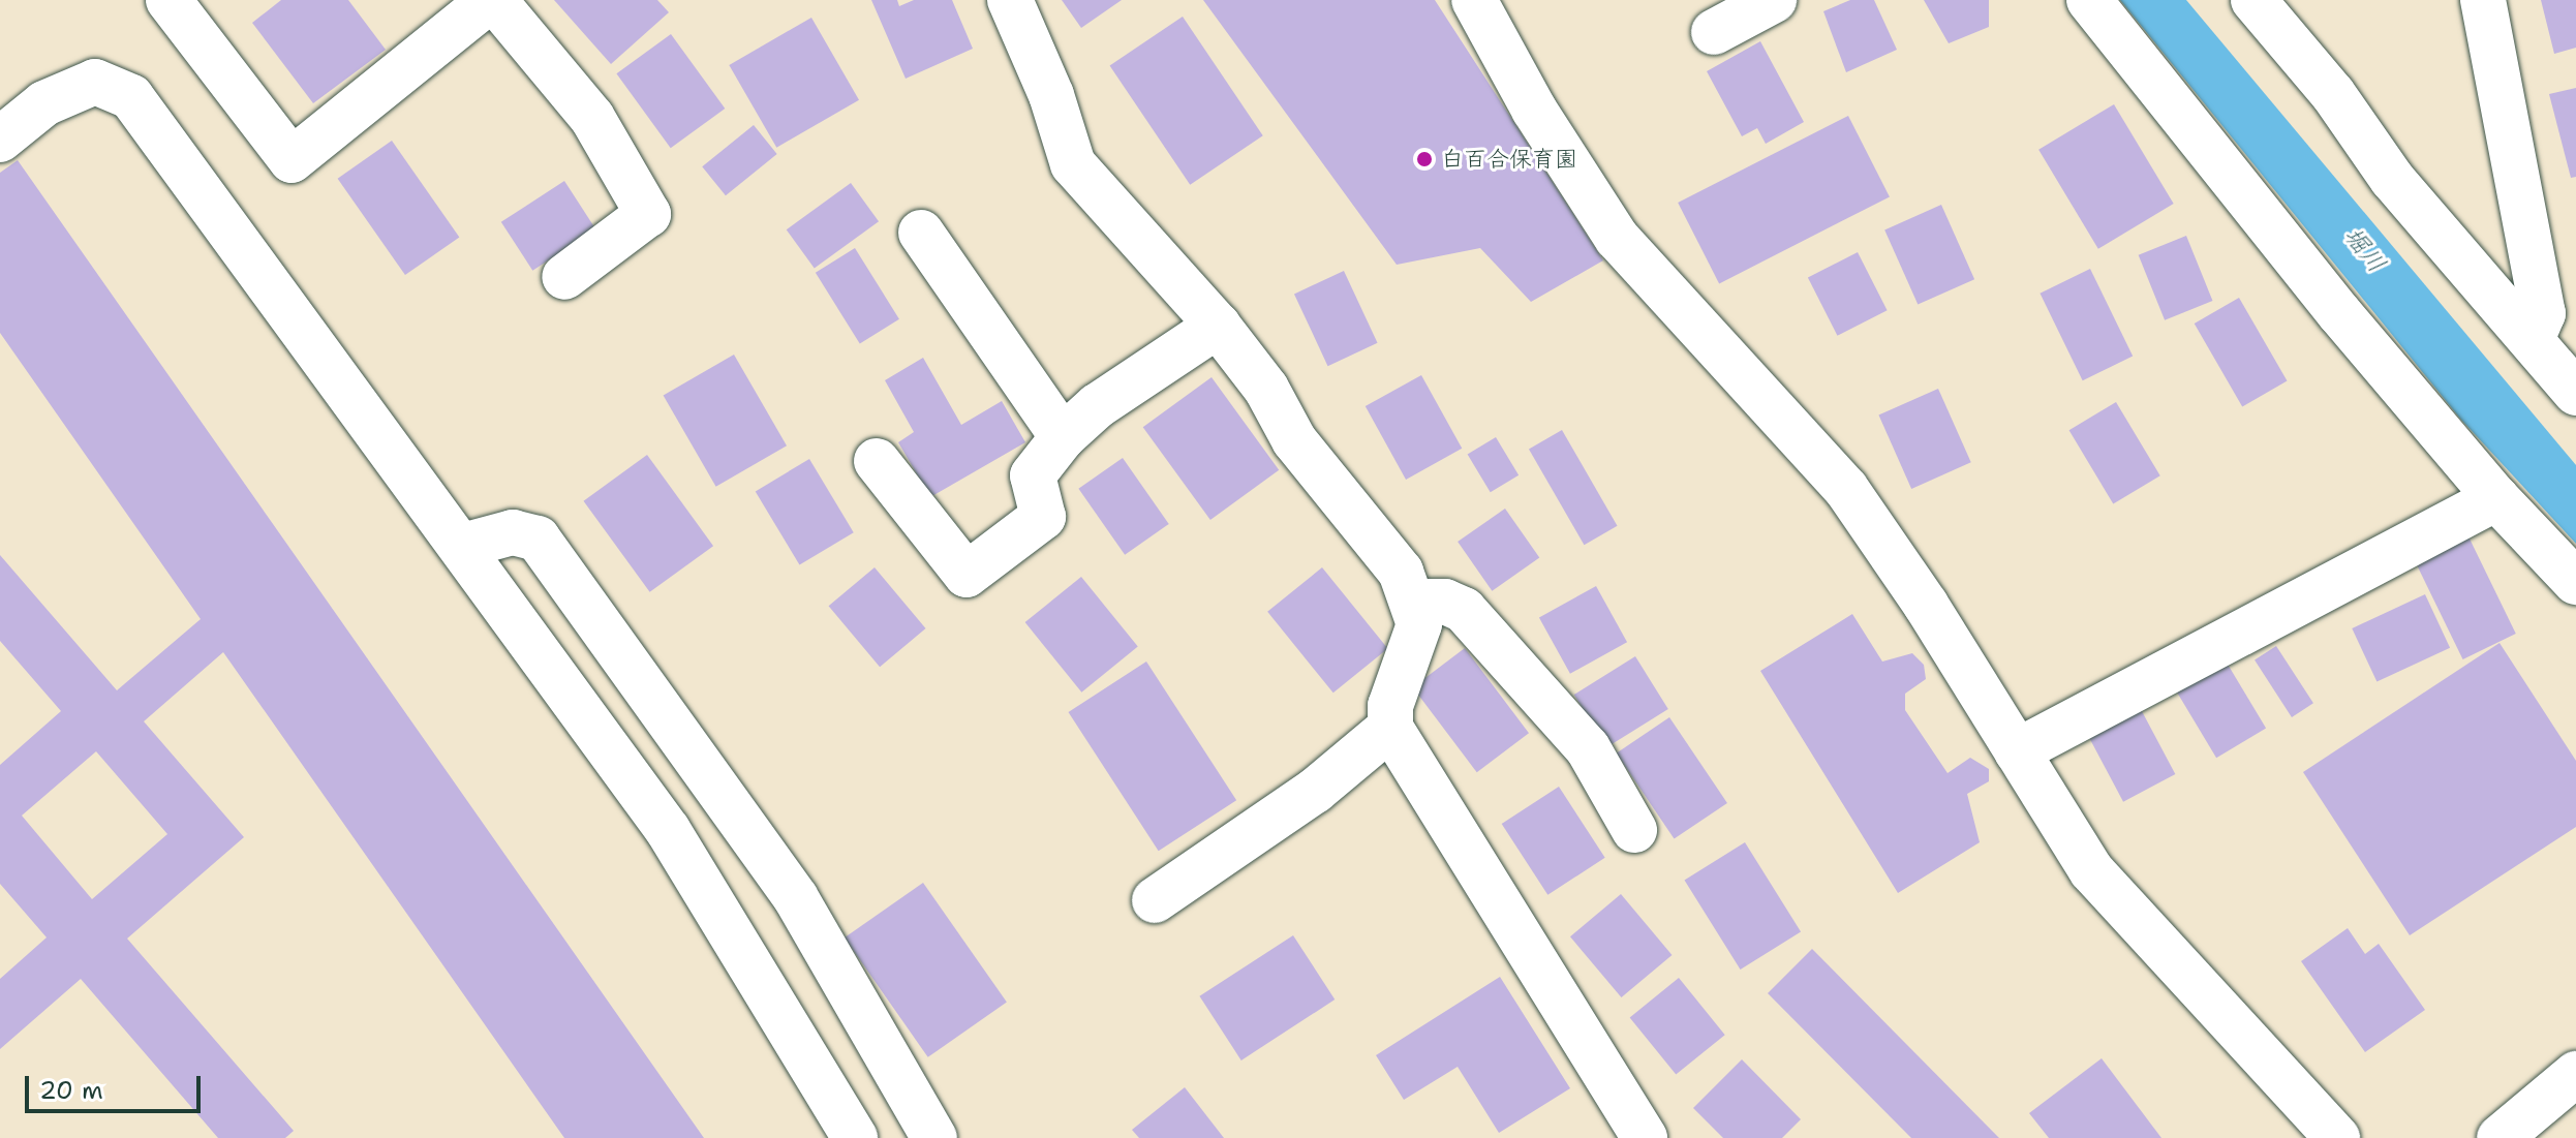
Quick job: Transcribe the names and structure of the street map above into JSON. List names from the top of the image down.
{
  "water": ["堀川"],
  "places": ["白百合保育園"],
  "scale_bar": "20 m"
}
